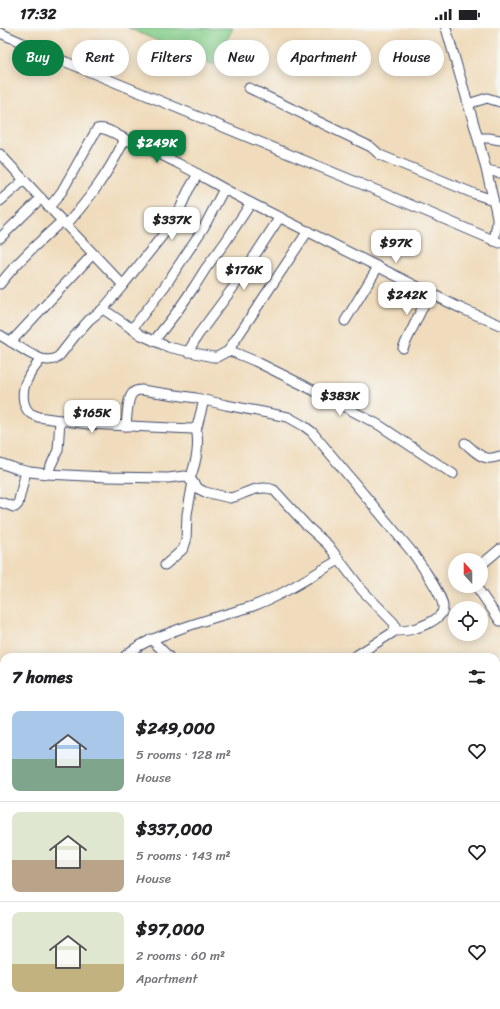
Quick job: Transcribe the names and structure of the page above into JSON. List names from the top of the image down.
{
  "north": "top",
  "page": {
    "status": "17:32",
    "chip": [
      "Buy",
      "Rent",
      "Filters",
      "New",
      "Apartment",
      "House"
    ],
    "price": [
      "$249K",
      "$337K",
      "$97K",
      "$176K",
      "$242K",
      "$383K",
      "$165K"
    ],
    "heading": "7 homes",
    "list": [
      {
        "name": "$249,000",
        "note": "5 rooms · 128 m² · House"
      },
      {
        "name": "$337,000",
        "note": "5 rooms · 143 m² · House"
      },
      {
        "name": "$97,000",
        "note": "2 rooms · 60 m² · Apartment"
      }
    ]
  }
}
